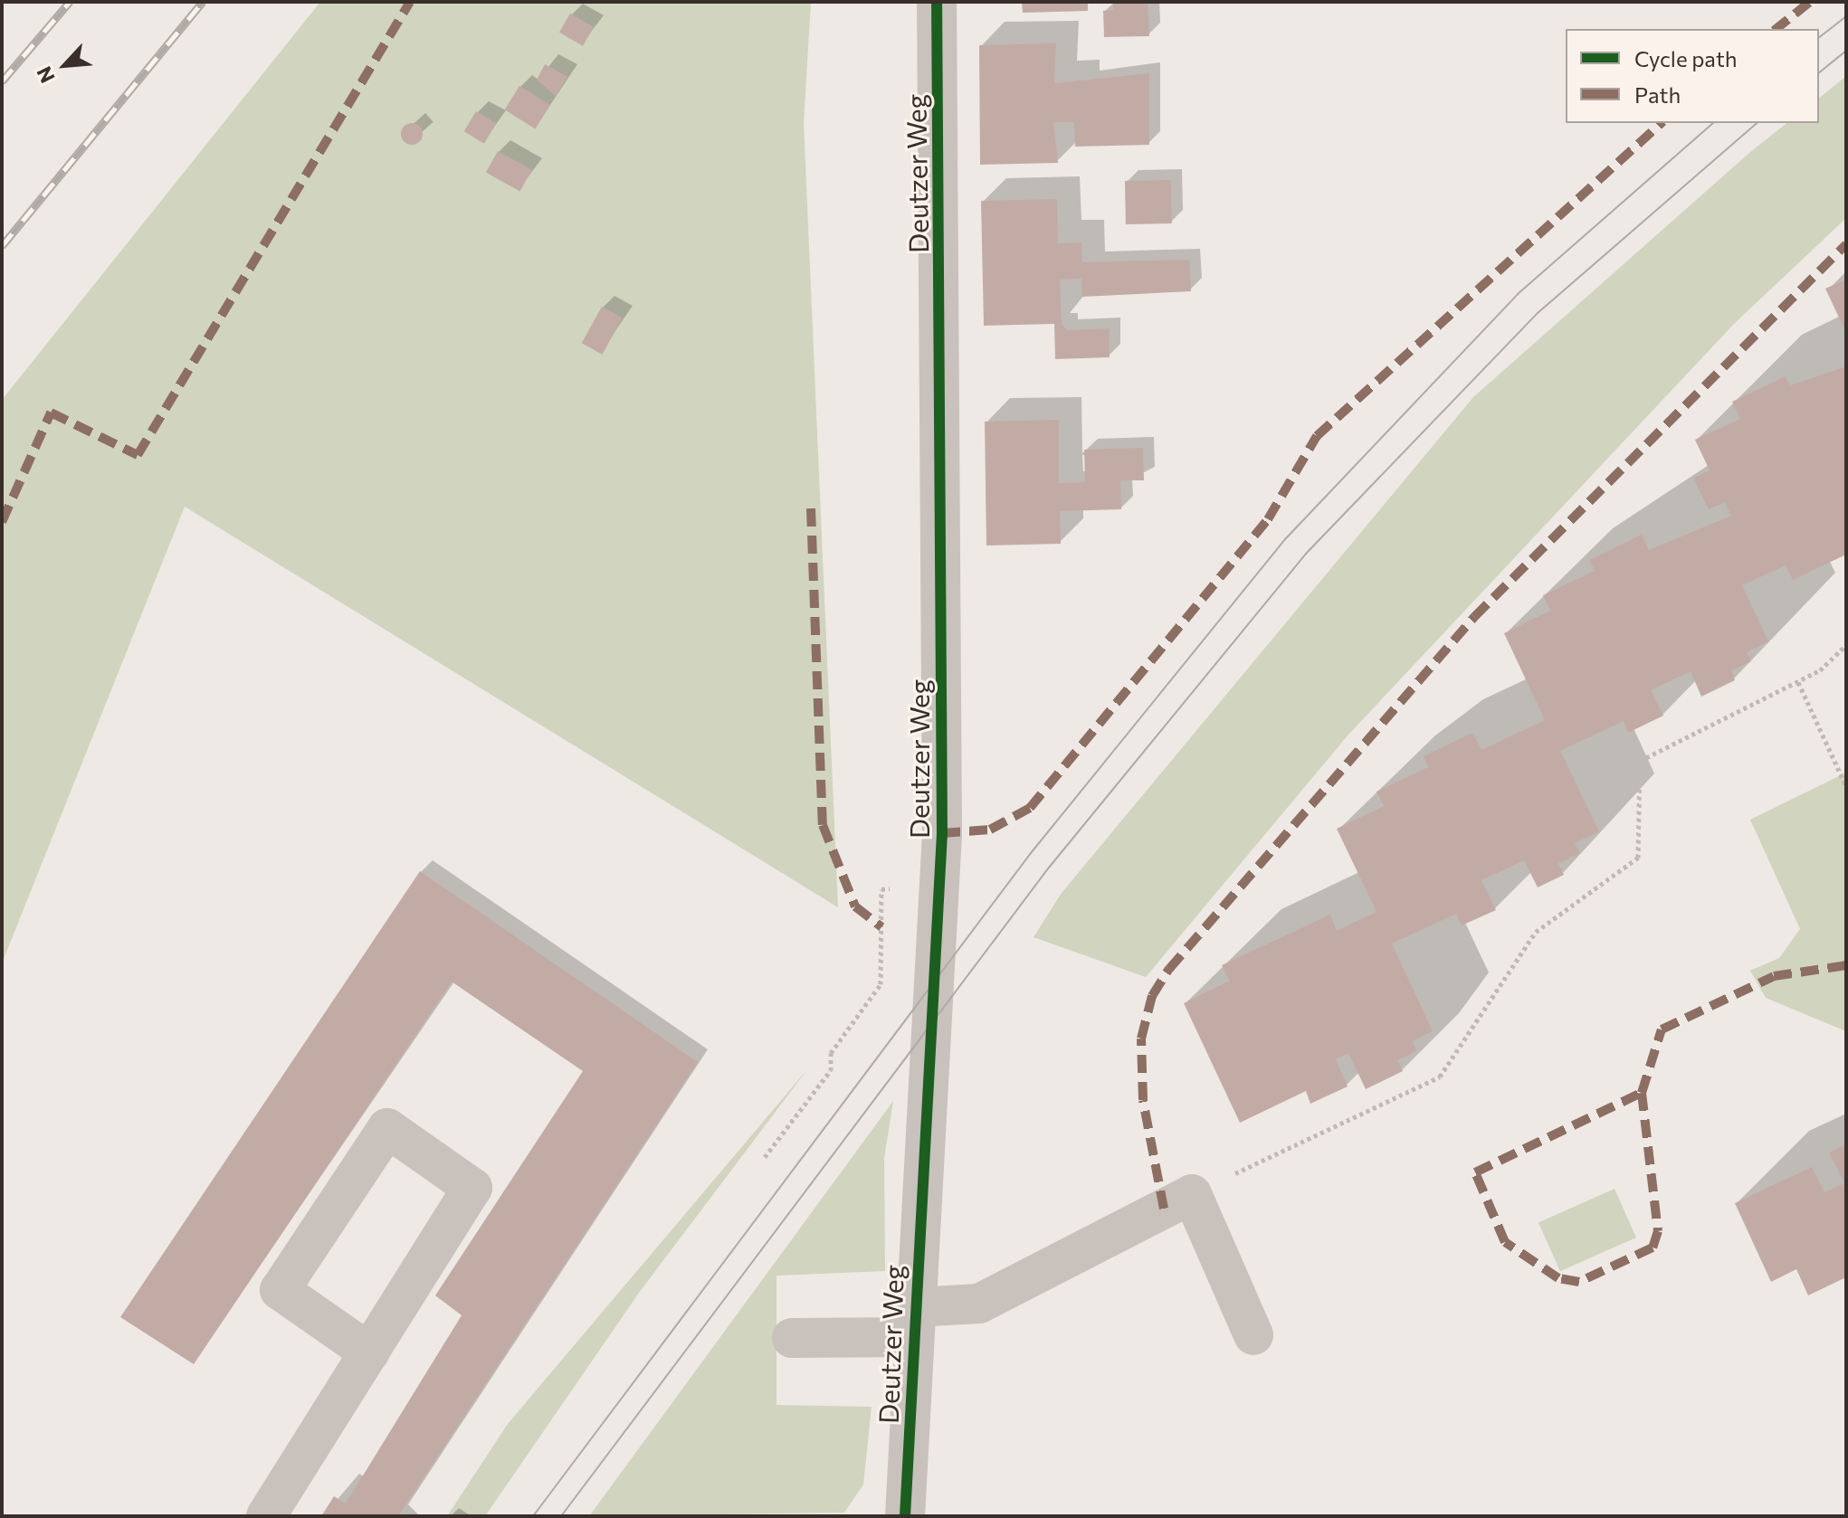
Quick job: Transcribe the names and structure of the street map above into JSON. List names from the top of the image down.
{
  "streets": {
    "street": ["Deutzer Weg"]
  },
  "legend": ["Cycle path", "Path"],
  "north": "bottom left"
}
